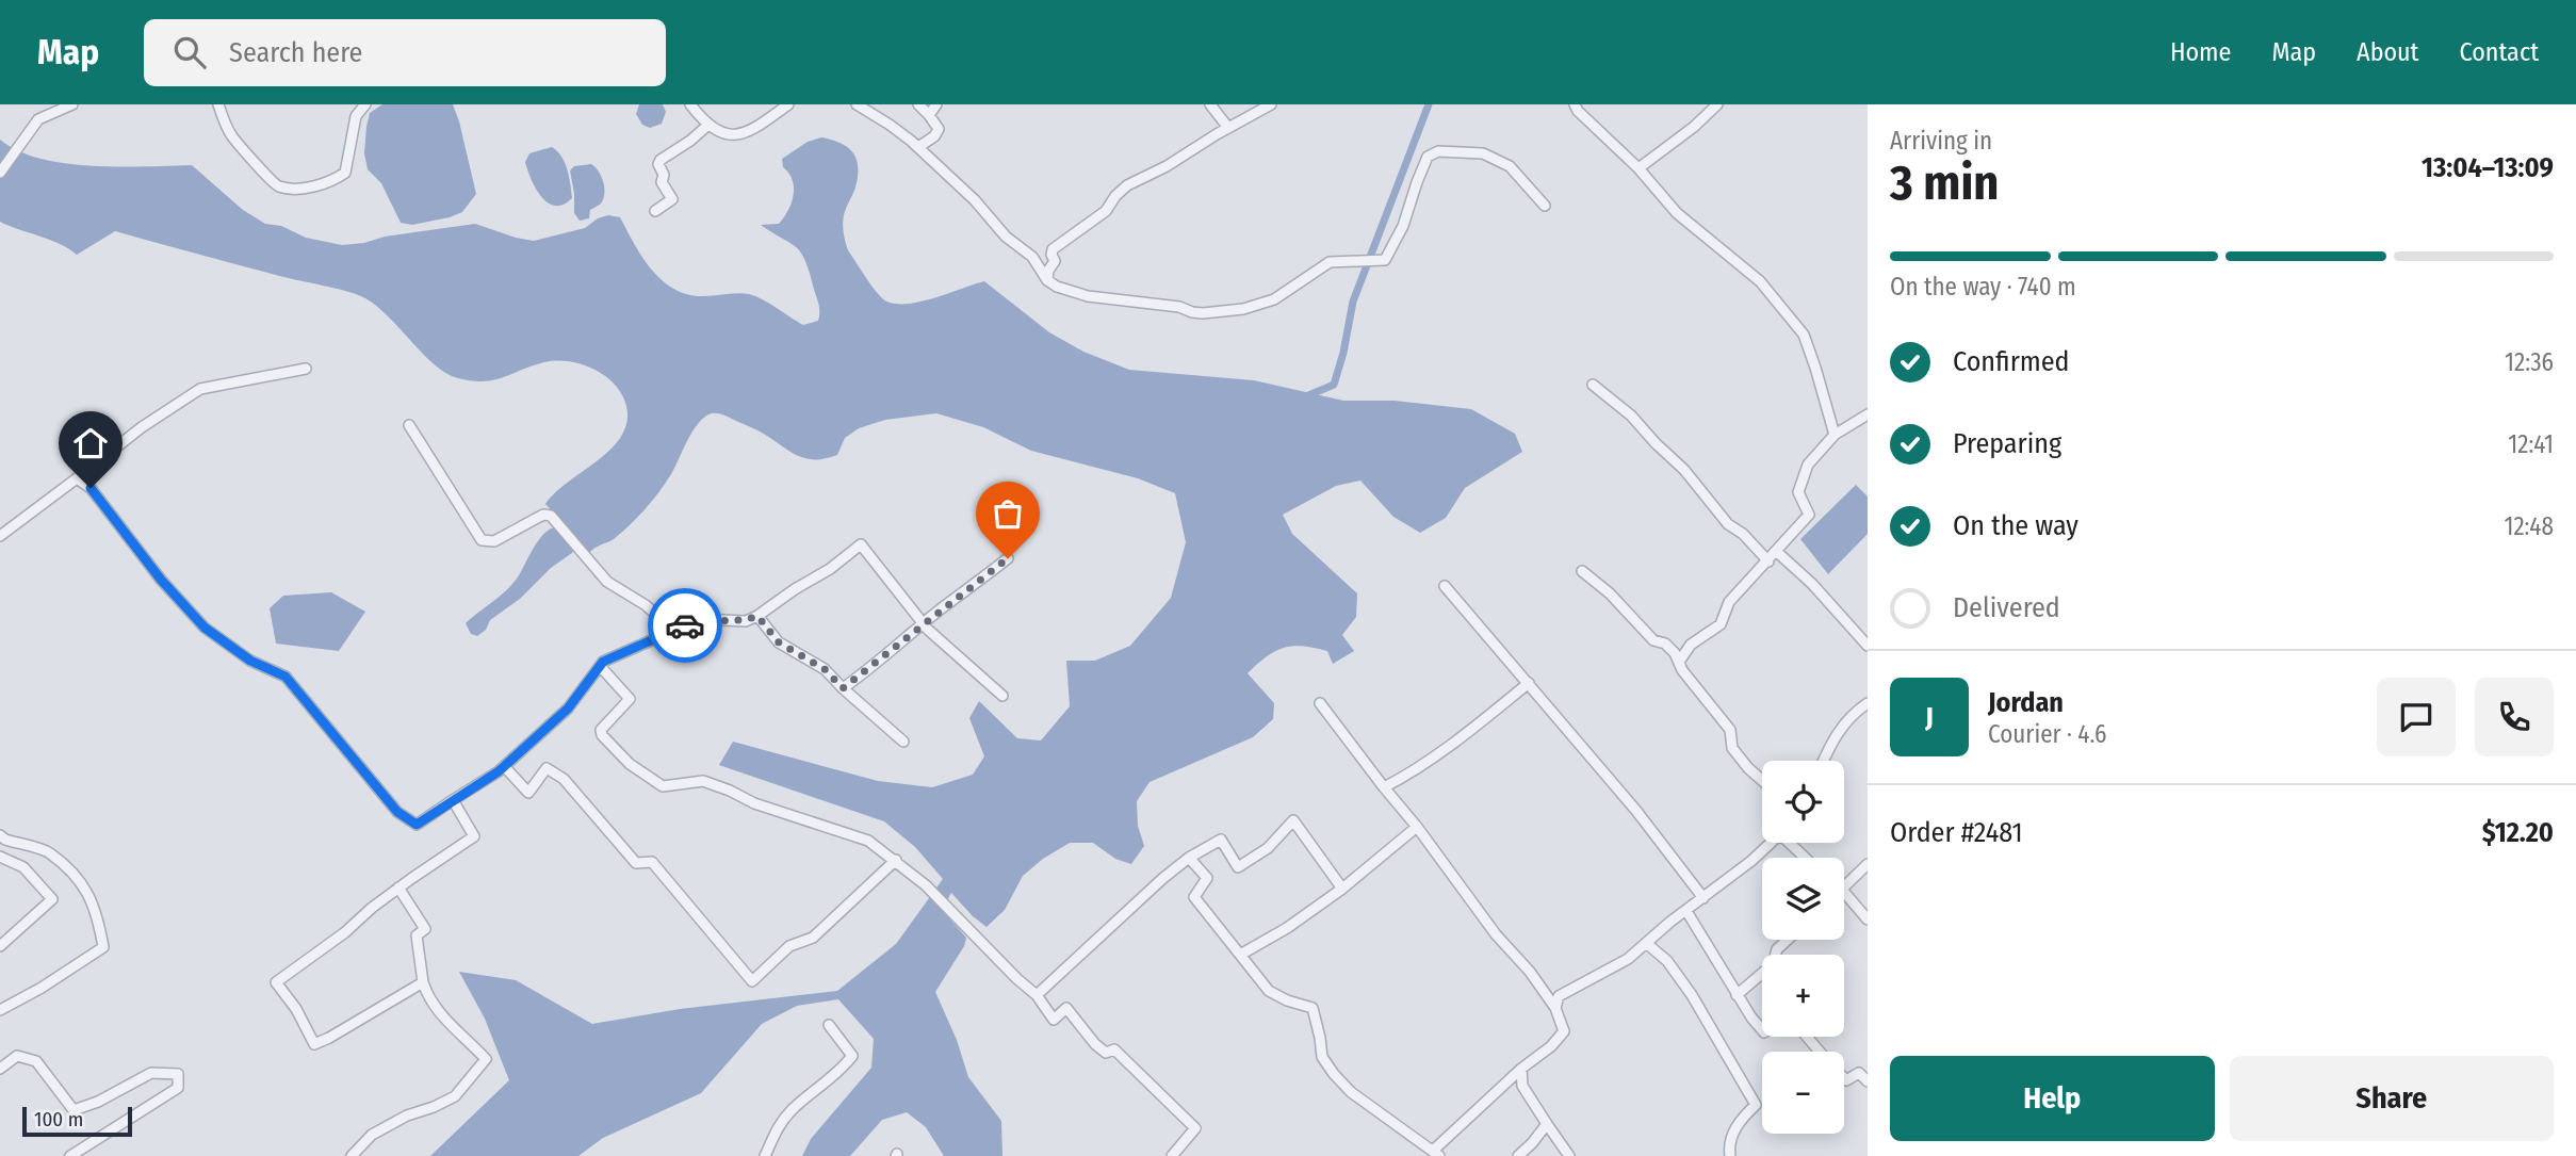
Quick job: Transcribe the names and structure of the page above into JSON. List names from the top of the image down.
{
  "scale_bar": "100 m",
  "page": {
    "header": "Map",
    "search": "Search here",
    "nav": [
      "Home",
      "Map",
      "About",
      "Contact"
    ],
    "heading": ["3 min", "Arriving in", "13:04–13:09"],
    "panel": [
      "Jordan",
      "Courier · 4.6",
      "Order #2481",
      "$12.20"
    ],
    "bar": "On the way · 740 m",
    "list": [
      ["Confirmed", "12:36"],
      ["Preparing", "12:41"],
      ["On the way", "12:48"],
      "Delivered"
    ],
    "round": "J",
    "map_buttons": ["+", "−"],
    "buttons": ["Help", "Share"],
    "scale": "100 m"
  }
}
